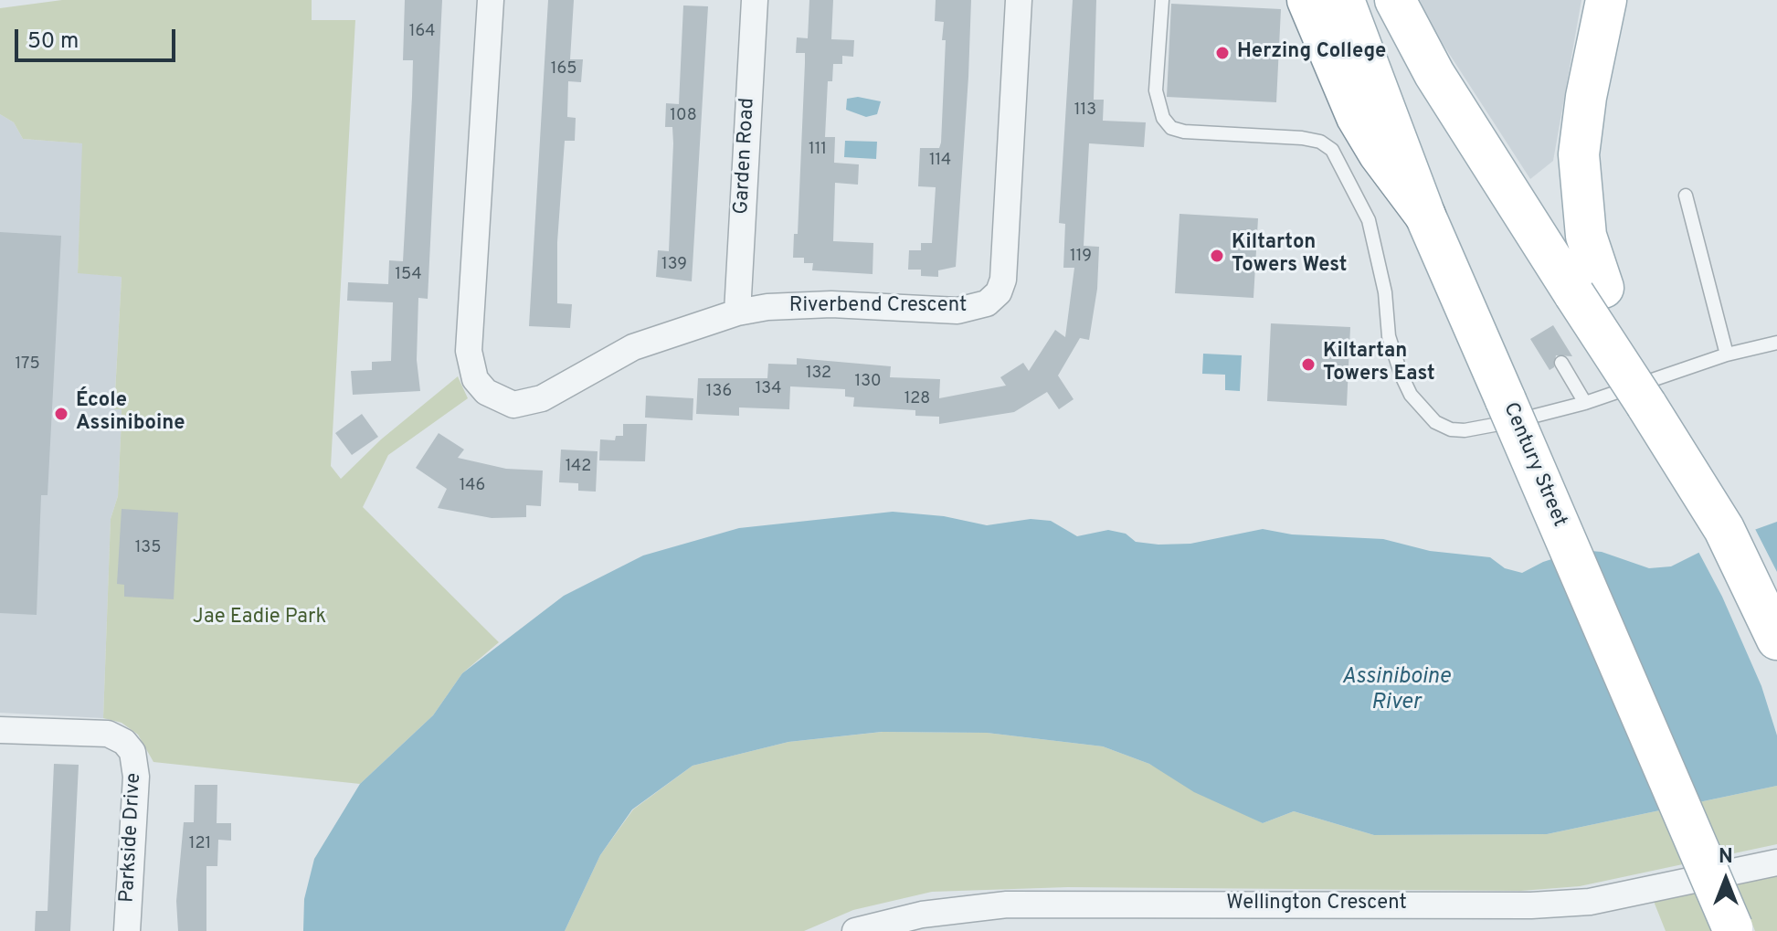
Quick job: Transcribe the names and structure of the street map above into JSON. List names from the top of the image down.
{
  "streets": {
    "main road": ["Century Street"],
    "street": [
      "Garden Road",
      "Riverbend Crescent",
      "Parkside Drive",
      "Wellington Crescent"
    ]
  },
  "crossings": [
    ["Garden Road", "Riverbend Crescent"]
  ],
  "water": ["Assiniboine River"],
  "parks": ["Jae Eadie Park"],
  "places": [
    "Herzing College",
    "Kiltarton Towers West",
    "Kiltartan Towers East",
    "École Assiniboine"
  ],
  "house_numbers": [
    "164",
    "165",
    "113",
    "108",
    "111",
    "114",
    "119",
    "139",
    "154",
    "175",
    "132",
    "130",
    "134",
    "136",
    "128",
    "142",
    "146",
    "135",
    "121"
  ],
  "scale_bar": "50 m",
  "north": "top"
}
